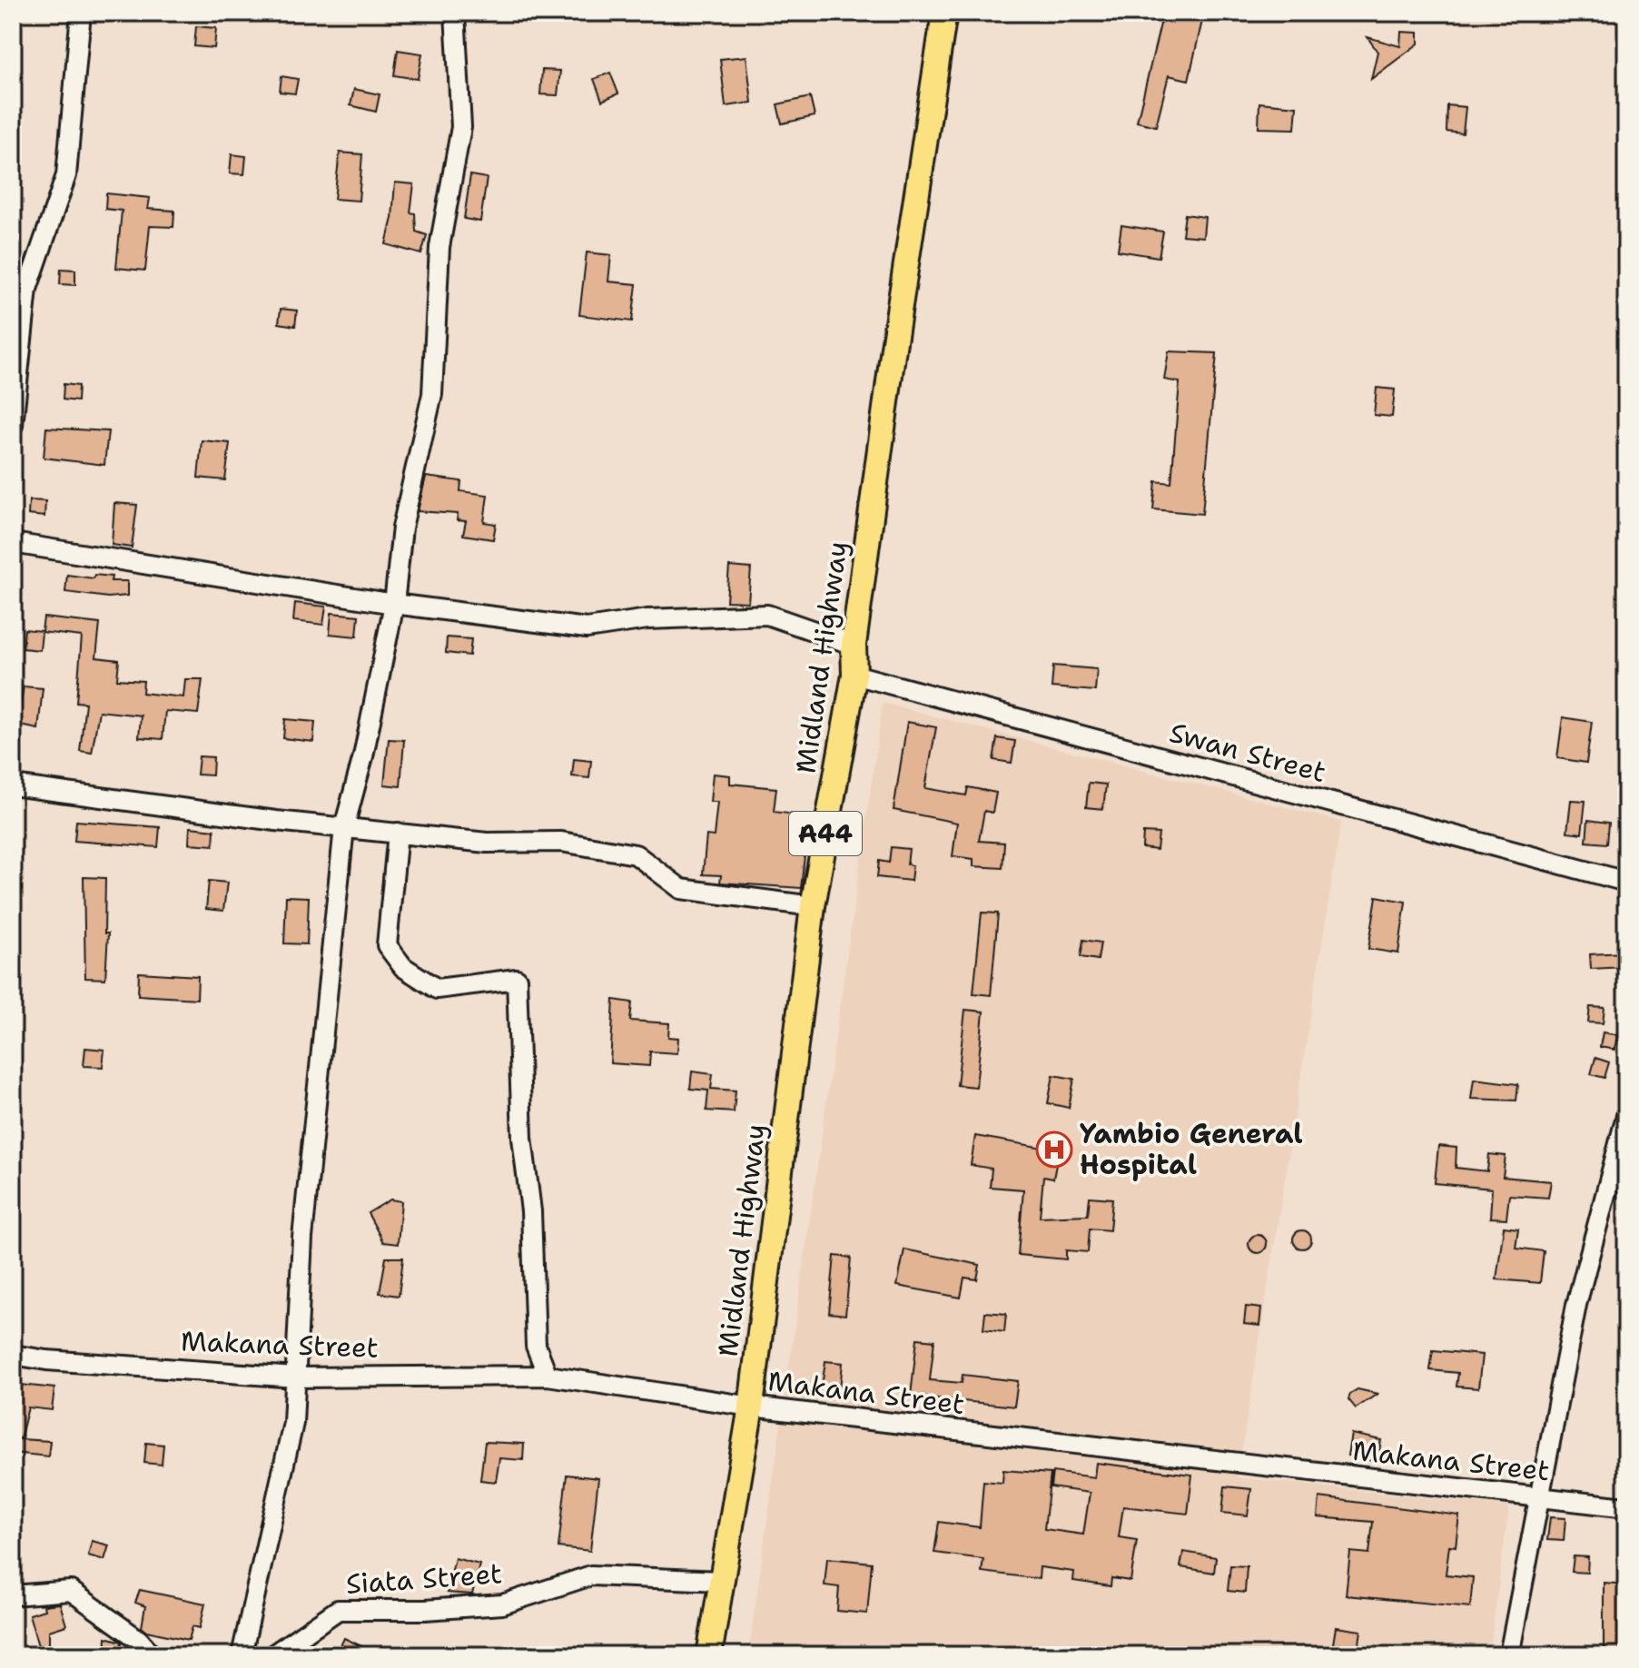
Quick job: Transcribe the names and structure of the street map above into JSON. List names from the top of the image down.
{
  "streets": {
    "main road": ["Midland Highway", "A44"],
    "street": ["Swan Street", "Makana Street", "Siata Street"]
  },
  "crossings": [
    ["Midland Highway", "Swan Street"],
    ["Midland Highway", "Makana Street"],
    ["Midland Highway", "Siata Street"]
  ],
  "places": {
    "hospital": ["Yambio General Hospital"]
  }
}
